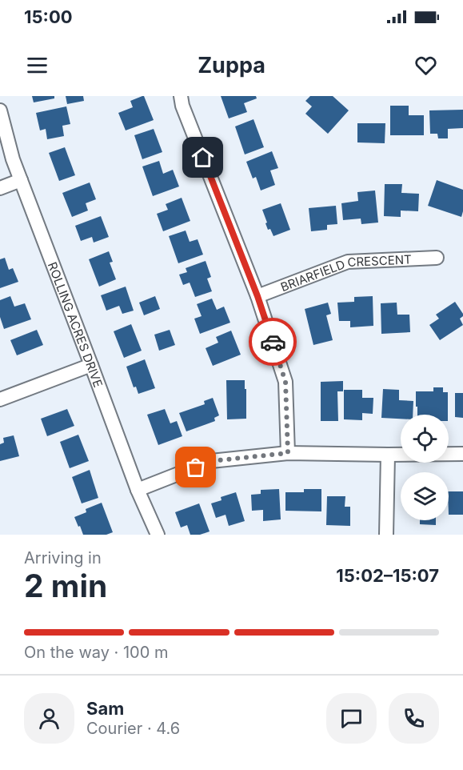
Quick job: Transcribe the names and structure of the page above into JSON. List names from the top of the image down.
{
  "streets": {
    "street": ["BRIARFIELD CRESCENT", "ROLLING ACRES DRIVE"]
  },
  "page": {
    "status": "15:00",
    "header": "Zuppa",
    "heading": ["2 min", "Arriving in", "15:02–15:07"],
    "panel": ["Sam", "Courier · 4.6"],
    "bar": "On the way · 100 m"
  }
}
